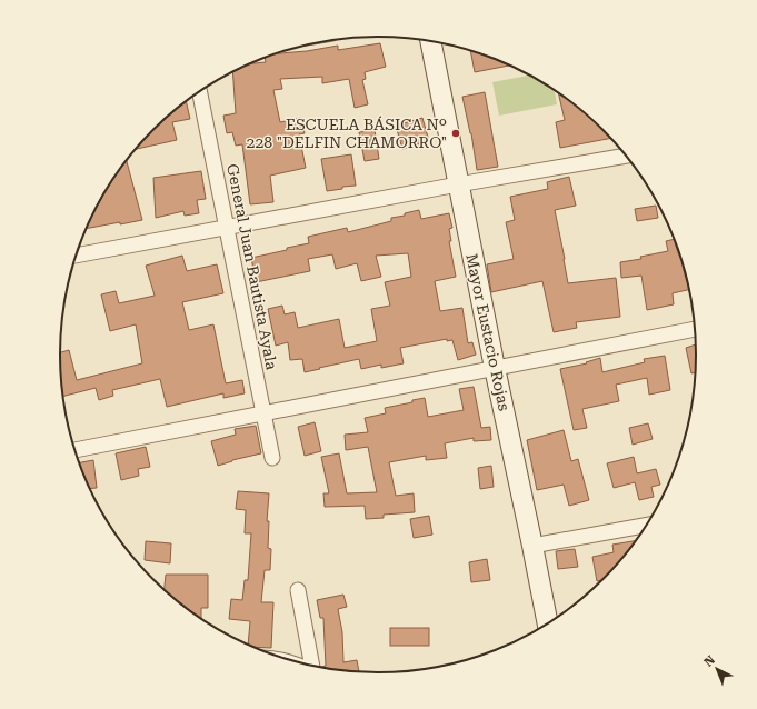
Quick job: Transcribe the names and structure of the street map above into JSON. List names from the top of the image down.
{
  "streets": {
    "street": ["General Juan Bautista Ayala", "Mayor Eustacio Rojas"]
  },
  "places": ["ESCUELA BÁSICA Nº 228 \"DELFIN CHAMORRO\""],
  "north": "top left"
}
